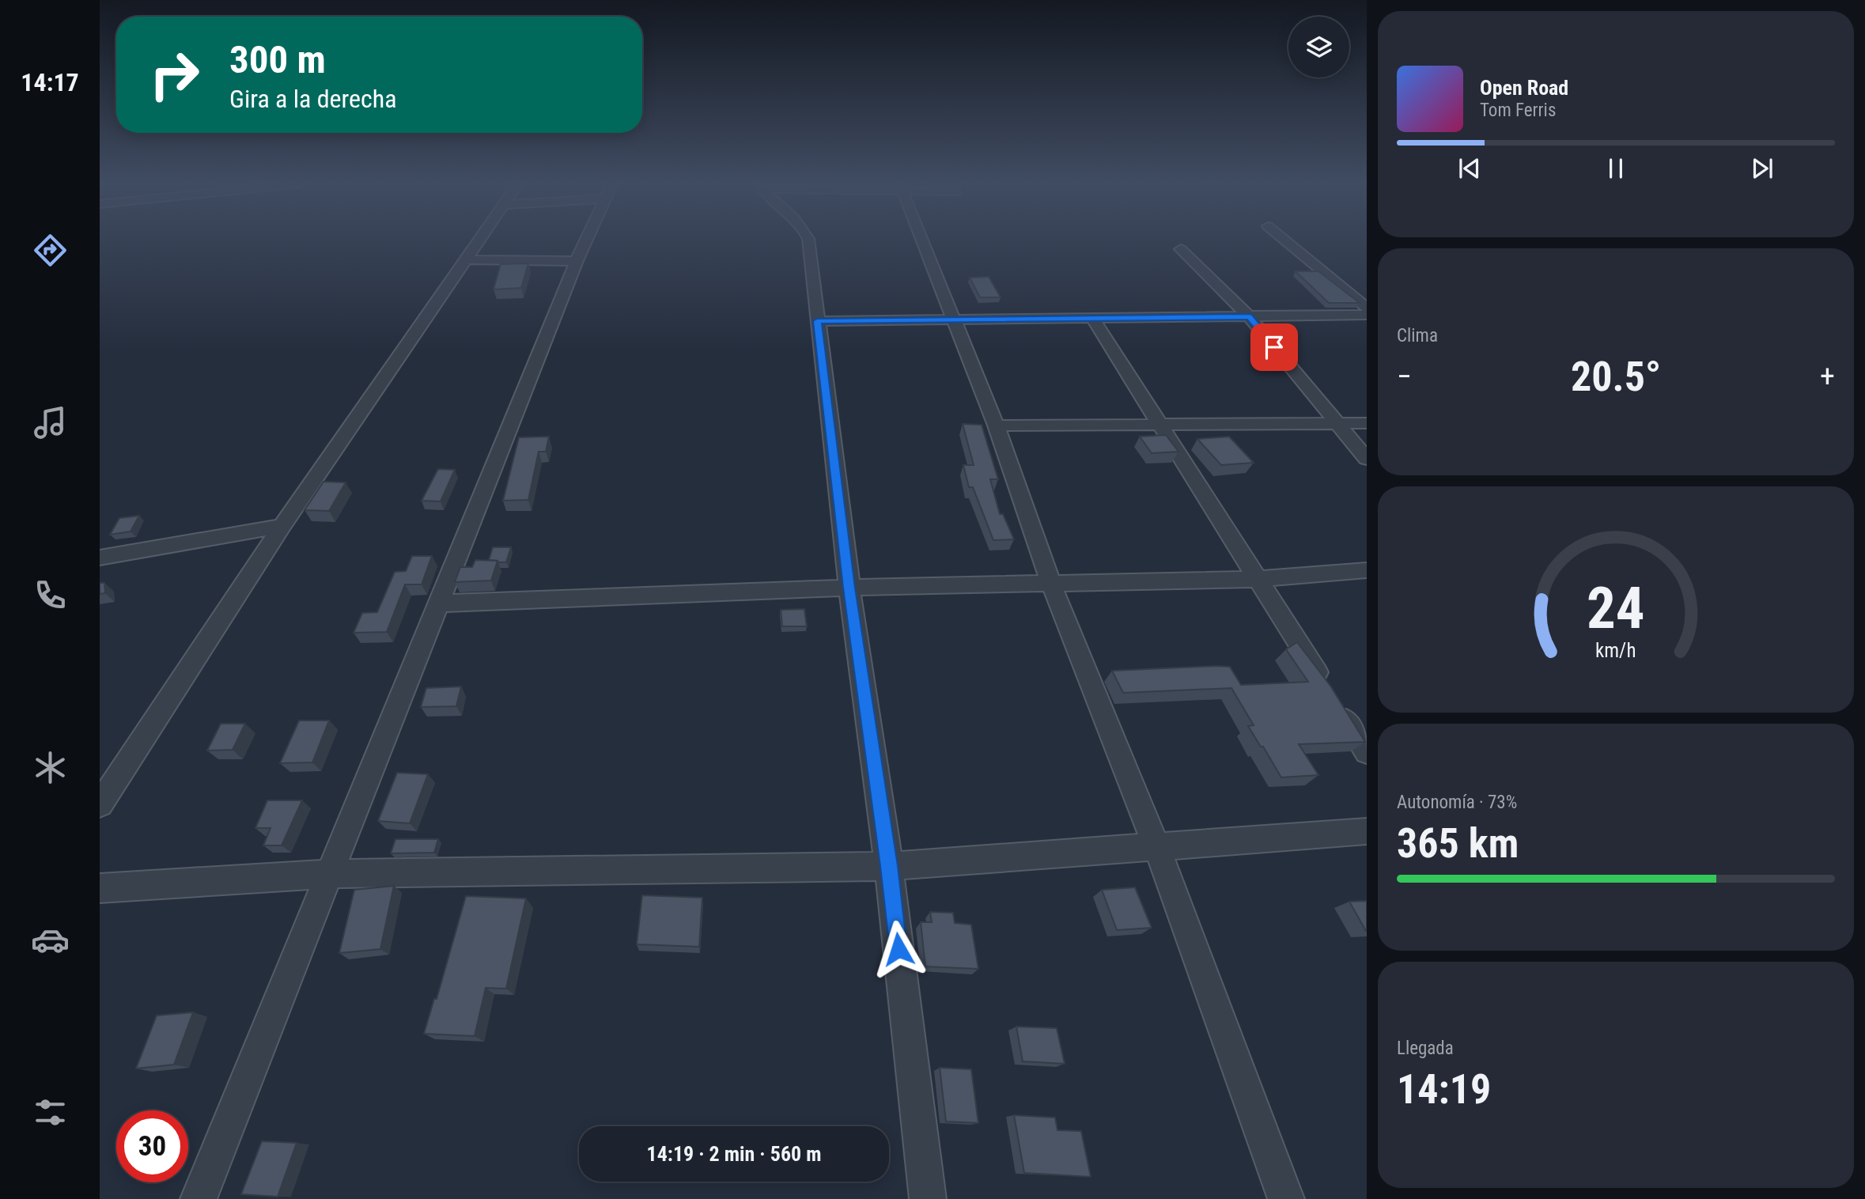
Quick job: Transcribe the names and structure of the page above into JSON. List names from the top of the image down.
{
  "page": {
    "tabs": "14:17",
    "turn": ["300 m", "Gira a la derecha"],
    "song": ["Open Road", "Tom Ferris"],
    "tile": [
      "Clima",
      ["Autonomía · 73%", "365 km"],
      ["Llegada", "14:19"]
    ],
    "heat": ["−", "20.5°", "+"],
    "limit": "30",
    "trip": "14:19 · 2 min · 560 m",
    "gauge": ["24", "km/h"]
  }
}
